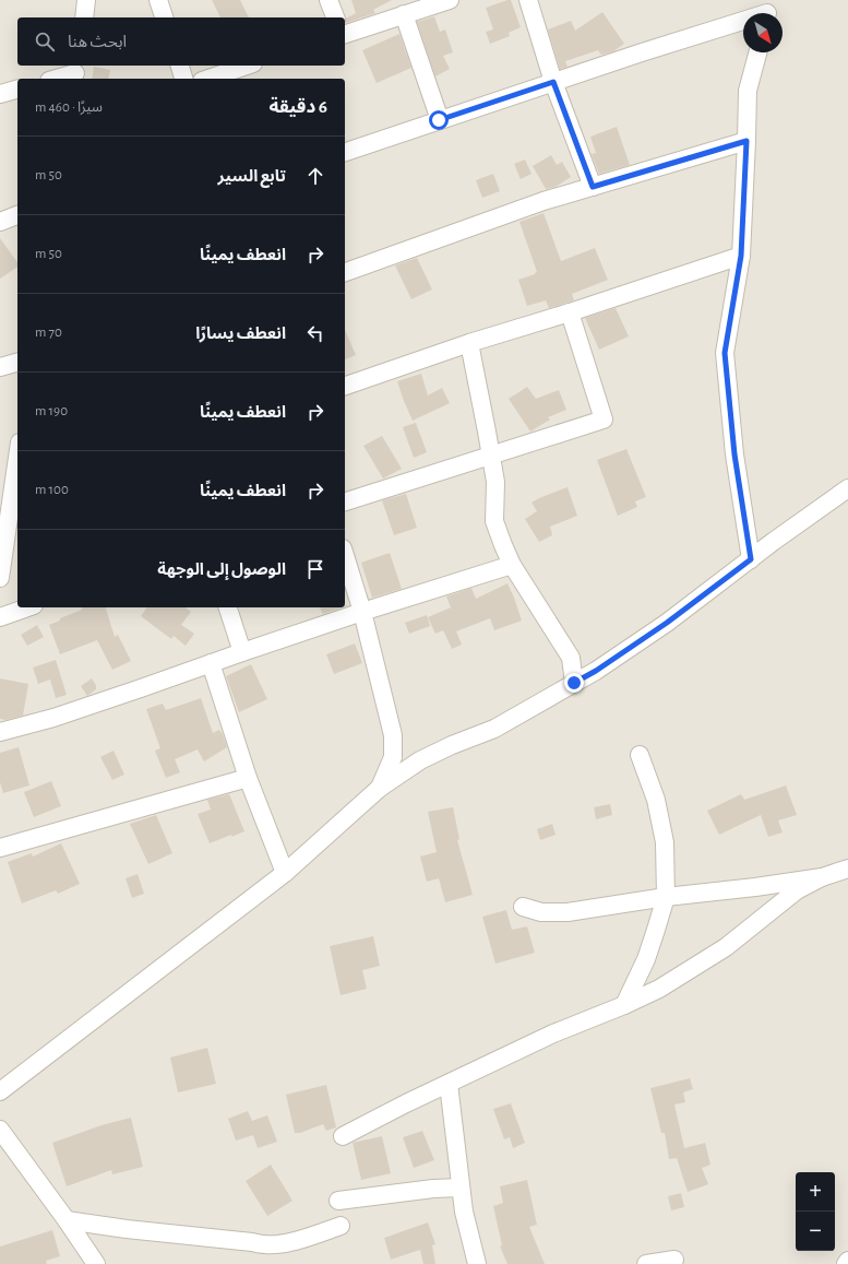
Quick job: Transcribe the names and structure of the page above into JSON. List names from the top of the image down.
{
  "north": "bottom right",
  "page": {
    "search": "ابحث هنا",
    "heading": ["6 دقيقة", "سيرًا · 460 m"],
    "list": [
      ["تابع السير", "50 m"],
      ["انعطف يمينًا", "50 m"],
      ["انعطف يسارًا", "70 m"],
      ["انعطف يمينًا", "190 m"],
      ["انعطف يمينًا", "100 m"],
      "الوصول إلى الوجهة"
    ],
    "map_buttons": ["+", "−"]
  }
}
